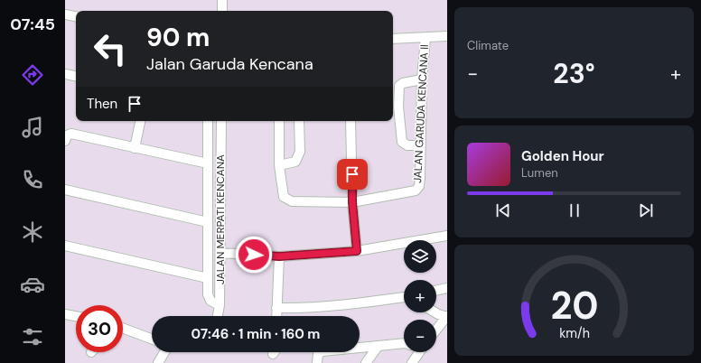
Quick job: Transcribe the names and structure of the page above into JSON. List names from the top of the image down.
{
  "streets": {
    "street": ["JALAN GARUDA KENCANA II", "JALAN MERPATI KENCANA"]
  },
  "page": {
    "tabs": "07:45",
    "tile": "Climate",
    "turn": ["90 m", "Jalan Garuda Kencana"],
    "heat": ["−", "23°", "+"],
    "then": "Then",
    "song": ["Golden Hour", "Lumen"],
    "map_buttons": ["+", "−"],
    "limit": "30",
    "trip": "07:46 · 1 min · 160 m",
    "gauge": ["20", "km/h"]
  }
}
